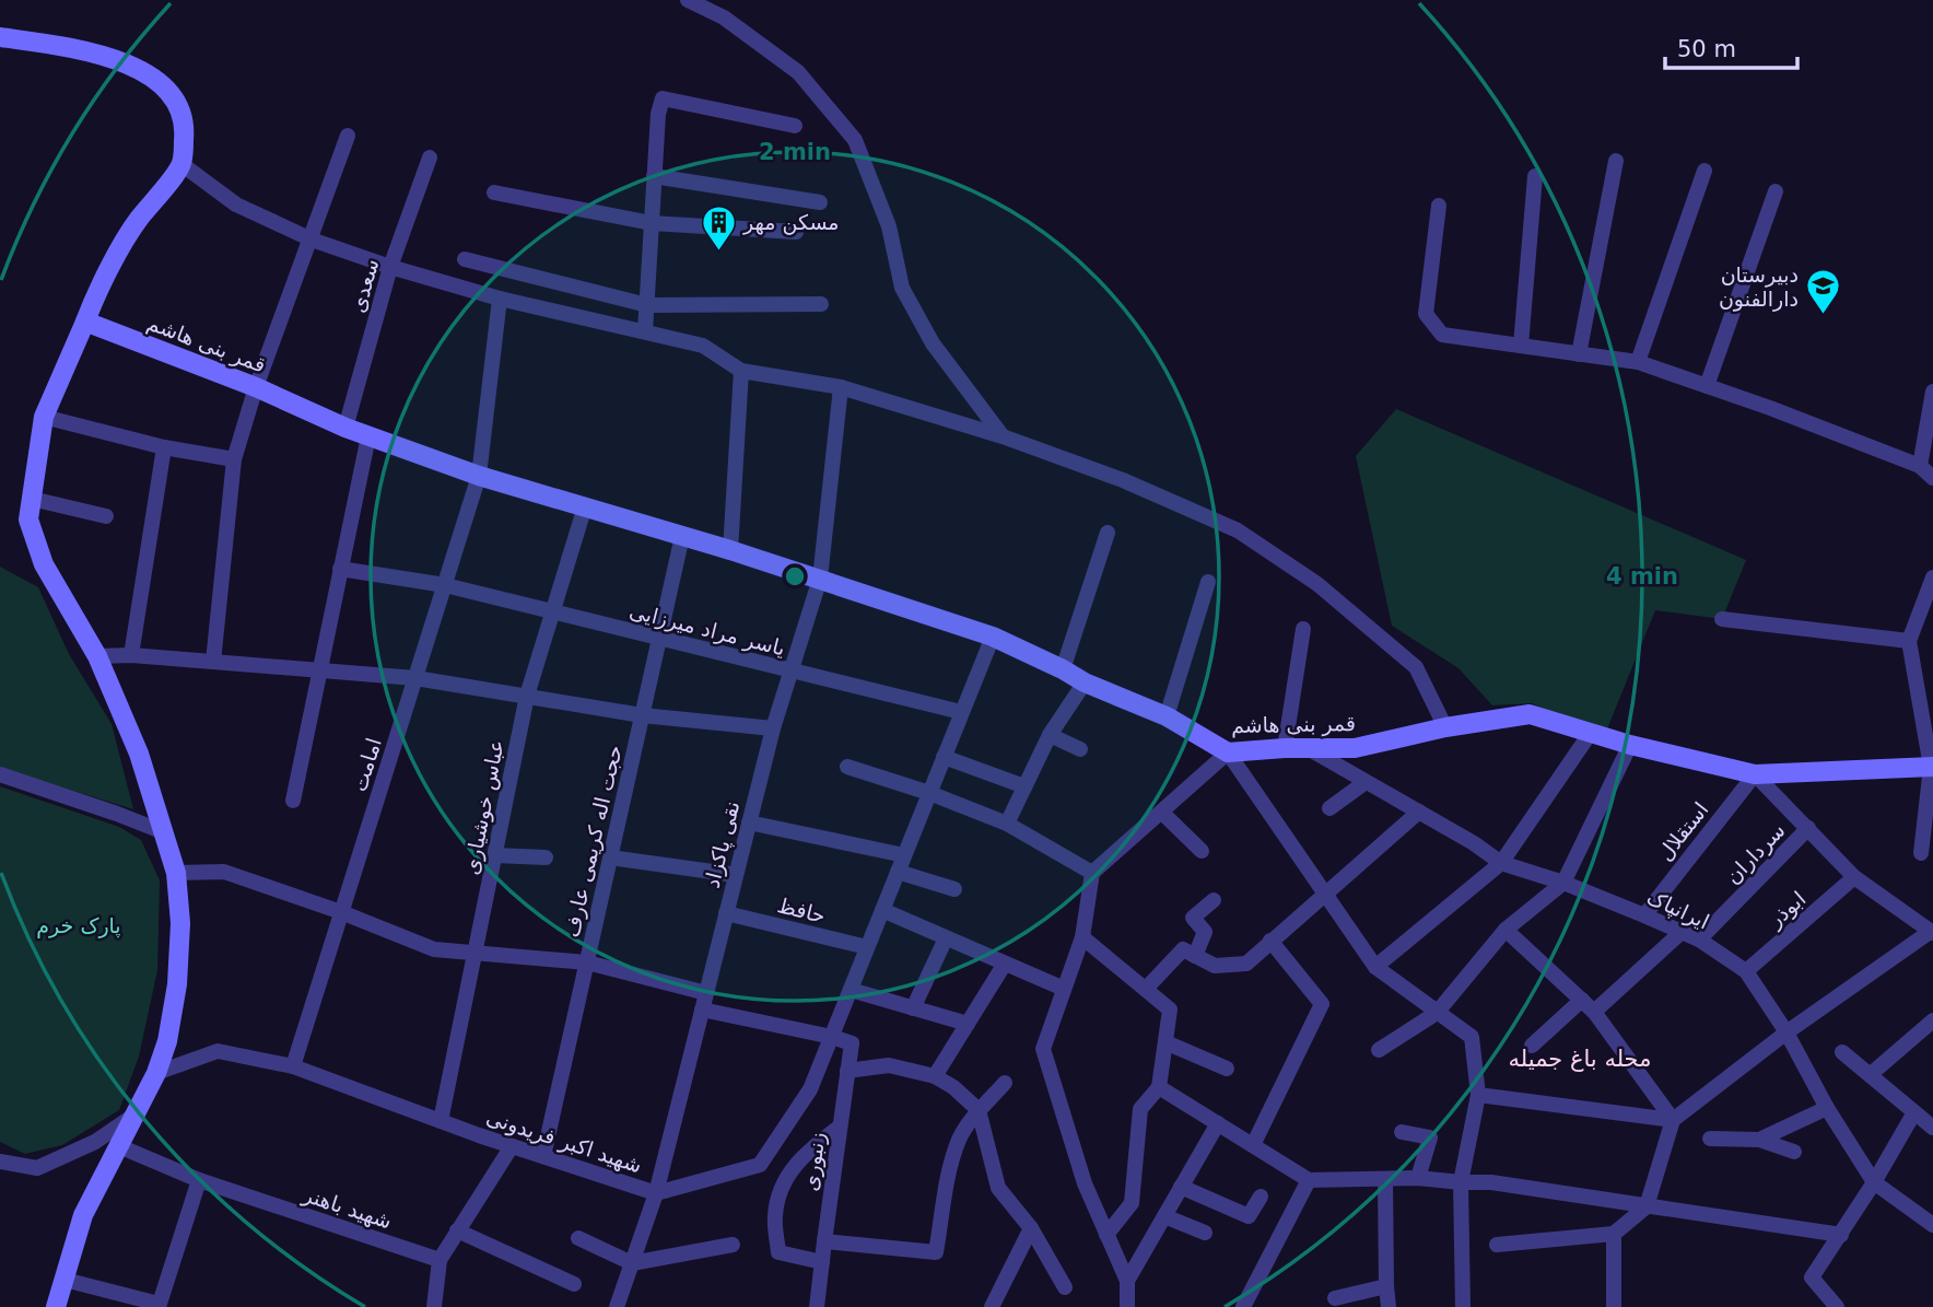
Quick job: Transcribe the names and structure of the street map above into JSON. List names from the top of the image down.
{
  "streets": {
    "street": [
      "سعدی",
      "قمر بنی هاشم",
      "یاسر مراد میرزایی",
      "امامت",
      "عباس خوشیاری",
      "استقلال",
      "حجت اله کریمی عارف",
      "نقی پاکزاد",
      "سرداران",
      "ایرانپاک",
      "ابوذر",
      "حافظ",
      "شهید اکبر فریدونی",
      "زنبوری",
      "شهید باهنر"
    ]
  },
  "crossings": [
    ["سعدی", "قمر بنی هاشم"],
    ["قمر بنی هاشم", "امامت"],
    ["قمر بنی هاشم", "عباس خوشیاری"],
    ["قمر بنی هاشم", "استقلال"],
    ["قمر بنی هاشم", "حجت اله کریمی عارف"],
    ["قمر بنی هاشم", "نقی پاکزاد"],
    ["قمر بنی هاشم", "ایرانپاک"],
    ["قمر بنی هاشم", "شهید اکبر فریدونی"],
    ["یاسر مراد میرزایی", "امامت"],
    ["یاسر مراد میرزایی", "عباس خوشیاری"],
    ["یاسر مراد میرزایی", "حجت اله کریمی عارف"],
    ["یاسر مراد میرزایی", "نقی پاکزاد"],
    ["یاسر مراد میرزایی", "شهید اکبر فریدونی"],
    ["امامت", "شهید اکبر فریدونی"],
    ["عباس خوشیاری", "شهید اکبر فریدونی"],
    ["استقلال", "ایرانپاک"],
    ["حجت اله کریمی عارف", "شهید اکبر فریدونی"],
    ["نقی پاکزاد", "حافظ"],
    ["نقی پاکزاد", "شهید اکبر فریدونی"],
    ["سرداران", "ایرانپاک"],
    ["ایرانپاک", "ابوذر"],
    ["حافظ", "شهید اکبر فریدونی"],
    ["شهید اکبر فریدونی", "زنبوری"]
  ],
  "districts": ["محله باغ‌ جمیله"],
  "parks": ["پارک خرم"],
  "places": {
    "building": ["مسکن مهر"],
    "school or university": ["دبیرستان دارالفنون"]
  },
  "scale_bar": "50 m",
  "rings": ["2 min", "4 min"]
}
